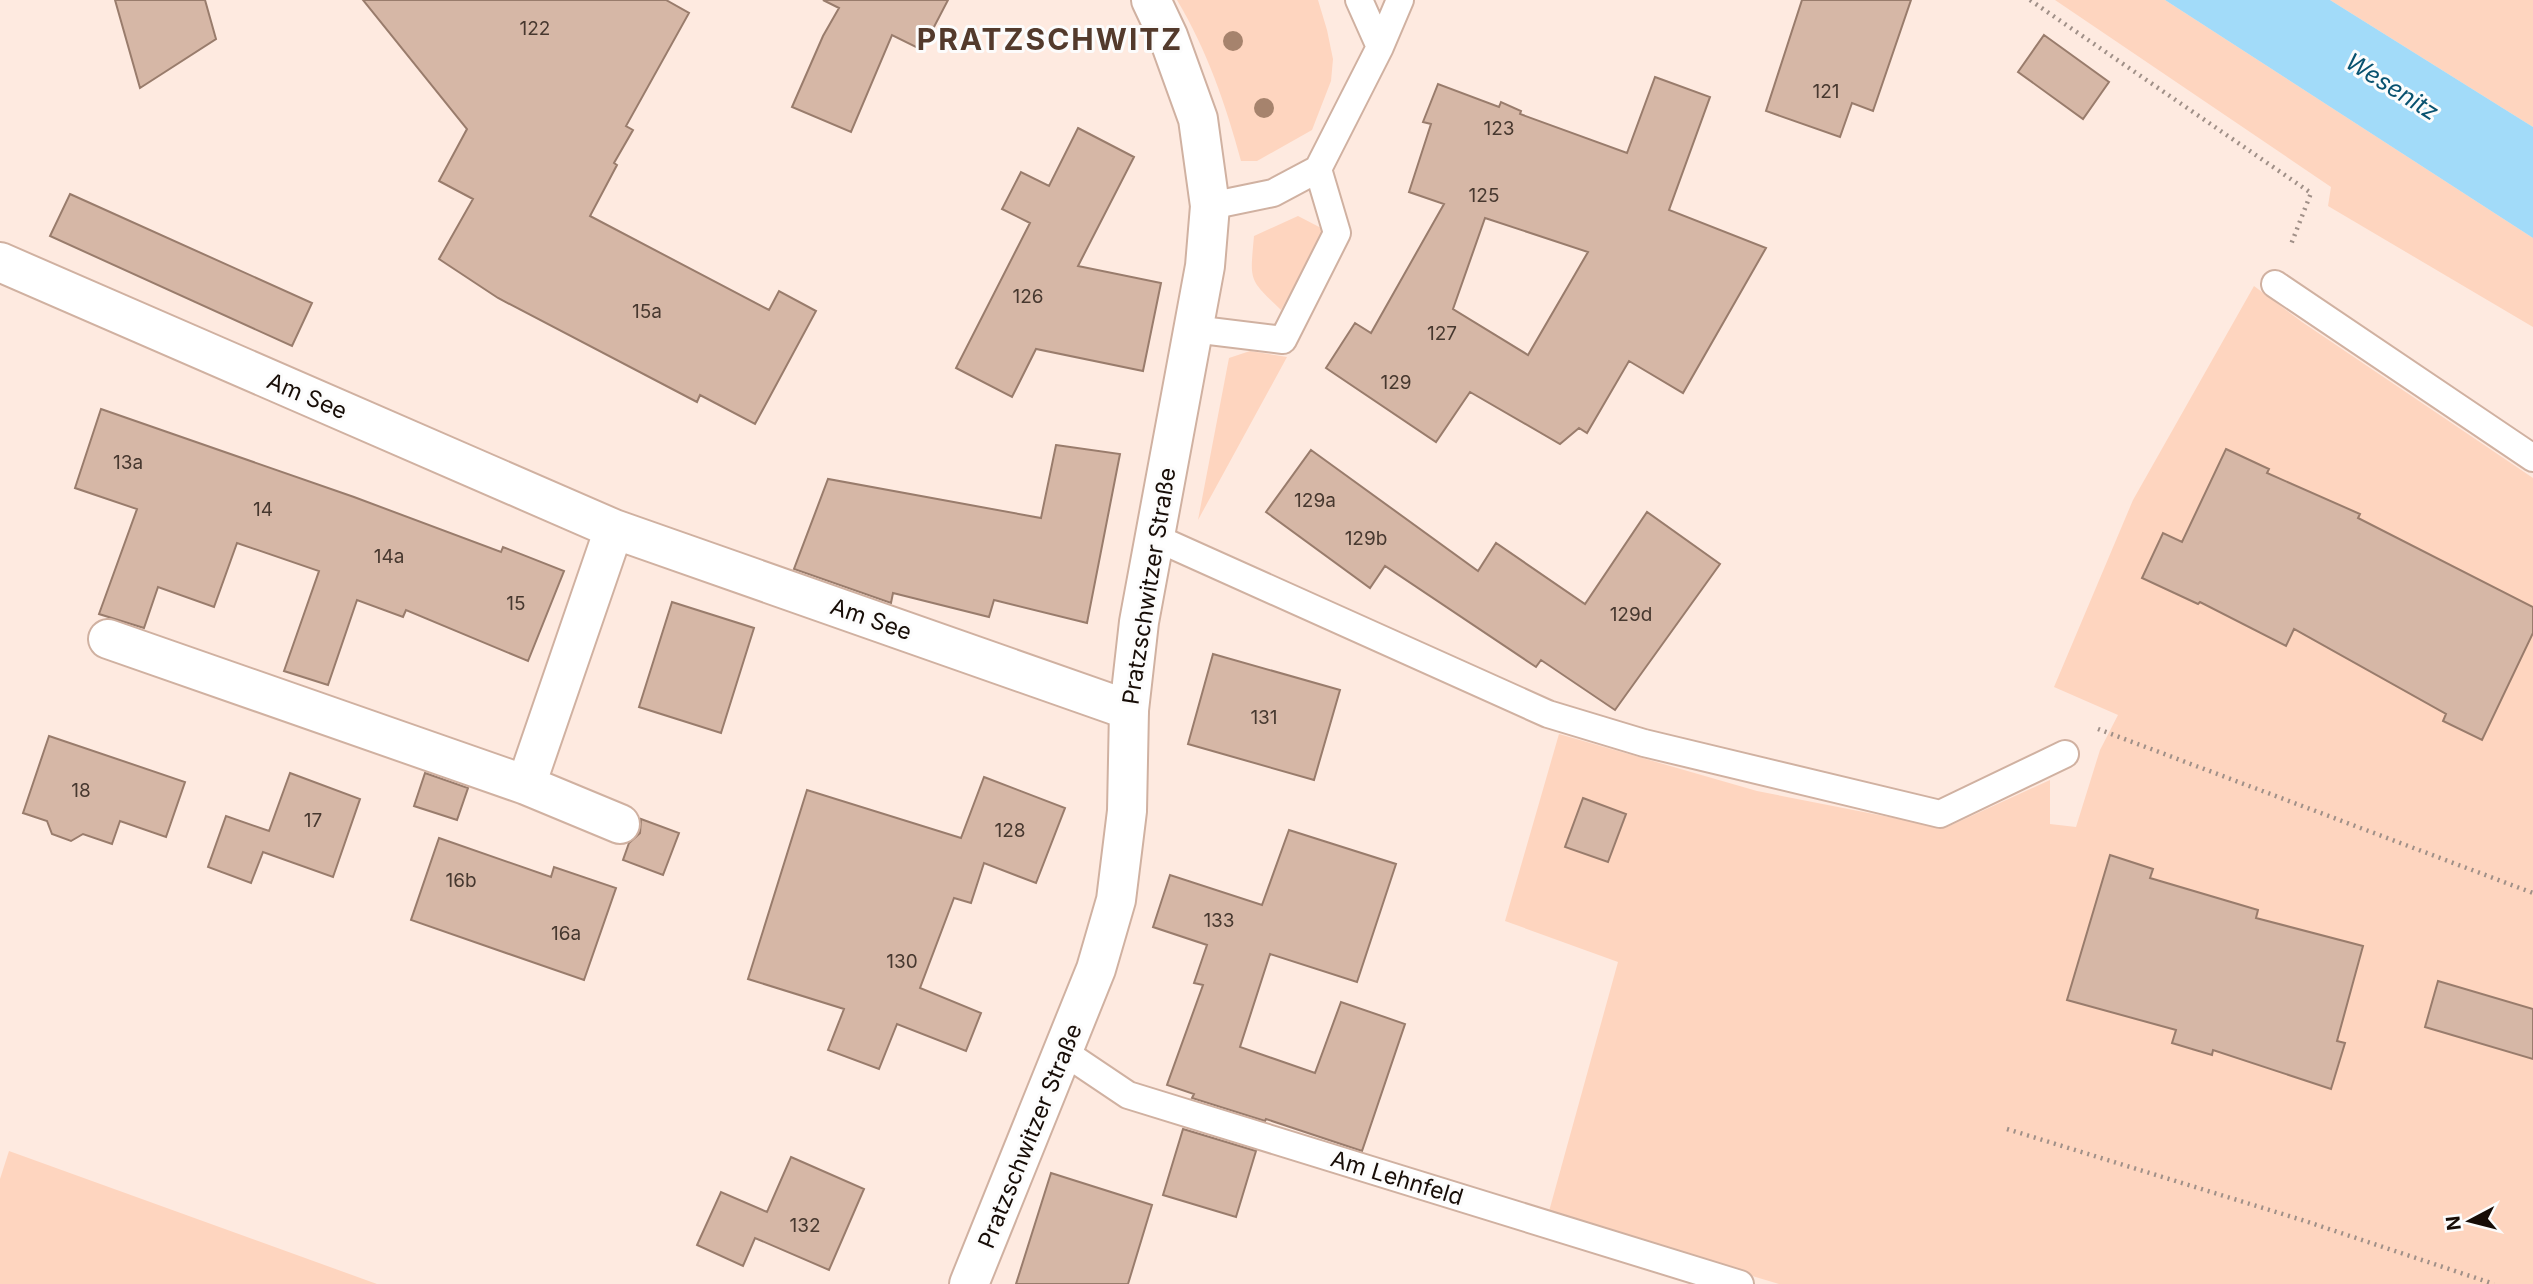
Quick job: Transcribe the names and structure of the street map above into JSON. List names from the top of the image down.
{
  "streets": {
    "street": ["Am See", "Pratzschwitzer Straße"],
    "lane": ["Am Lehnfeld"]
  },
  "crossings": [
    ["Am See", "Pratzschwitzer Straße"],
    ["Pratzschwitzer Straße", "Am Lehnfeld"]
  ],
  "districts": ["PRATZSCHWITZ"],
  "water": ["Wesenitz"],
  "house_numbers": [
    "122",
    "121",
    "123",
    "125",
    "126",
    "15a",
    "127",
    "129",
    "13a",
    "129a",
    "14",
    "129b",
    "14a",
    "15",
    "129d",
    "131",
    "18",
    "17",
    "128",
    "16b",
    "133",
    "16a",
    "130",
    "132"
  ],
  "north": "left"
}
